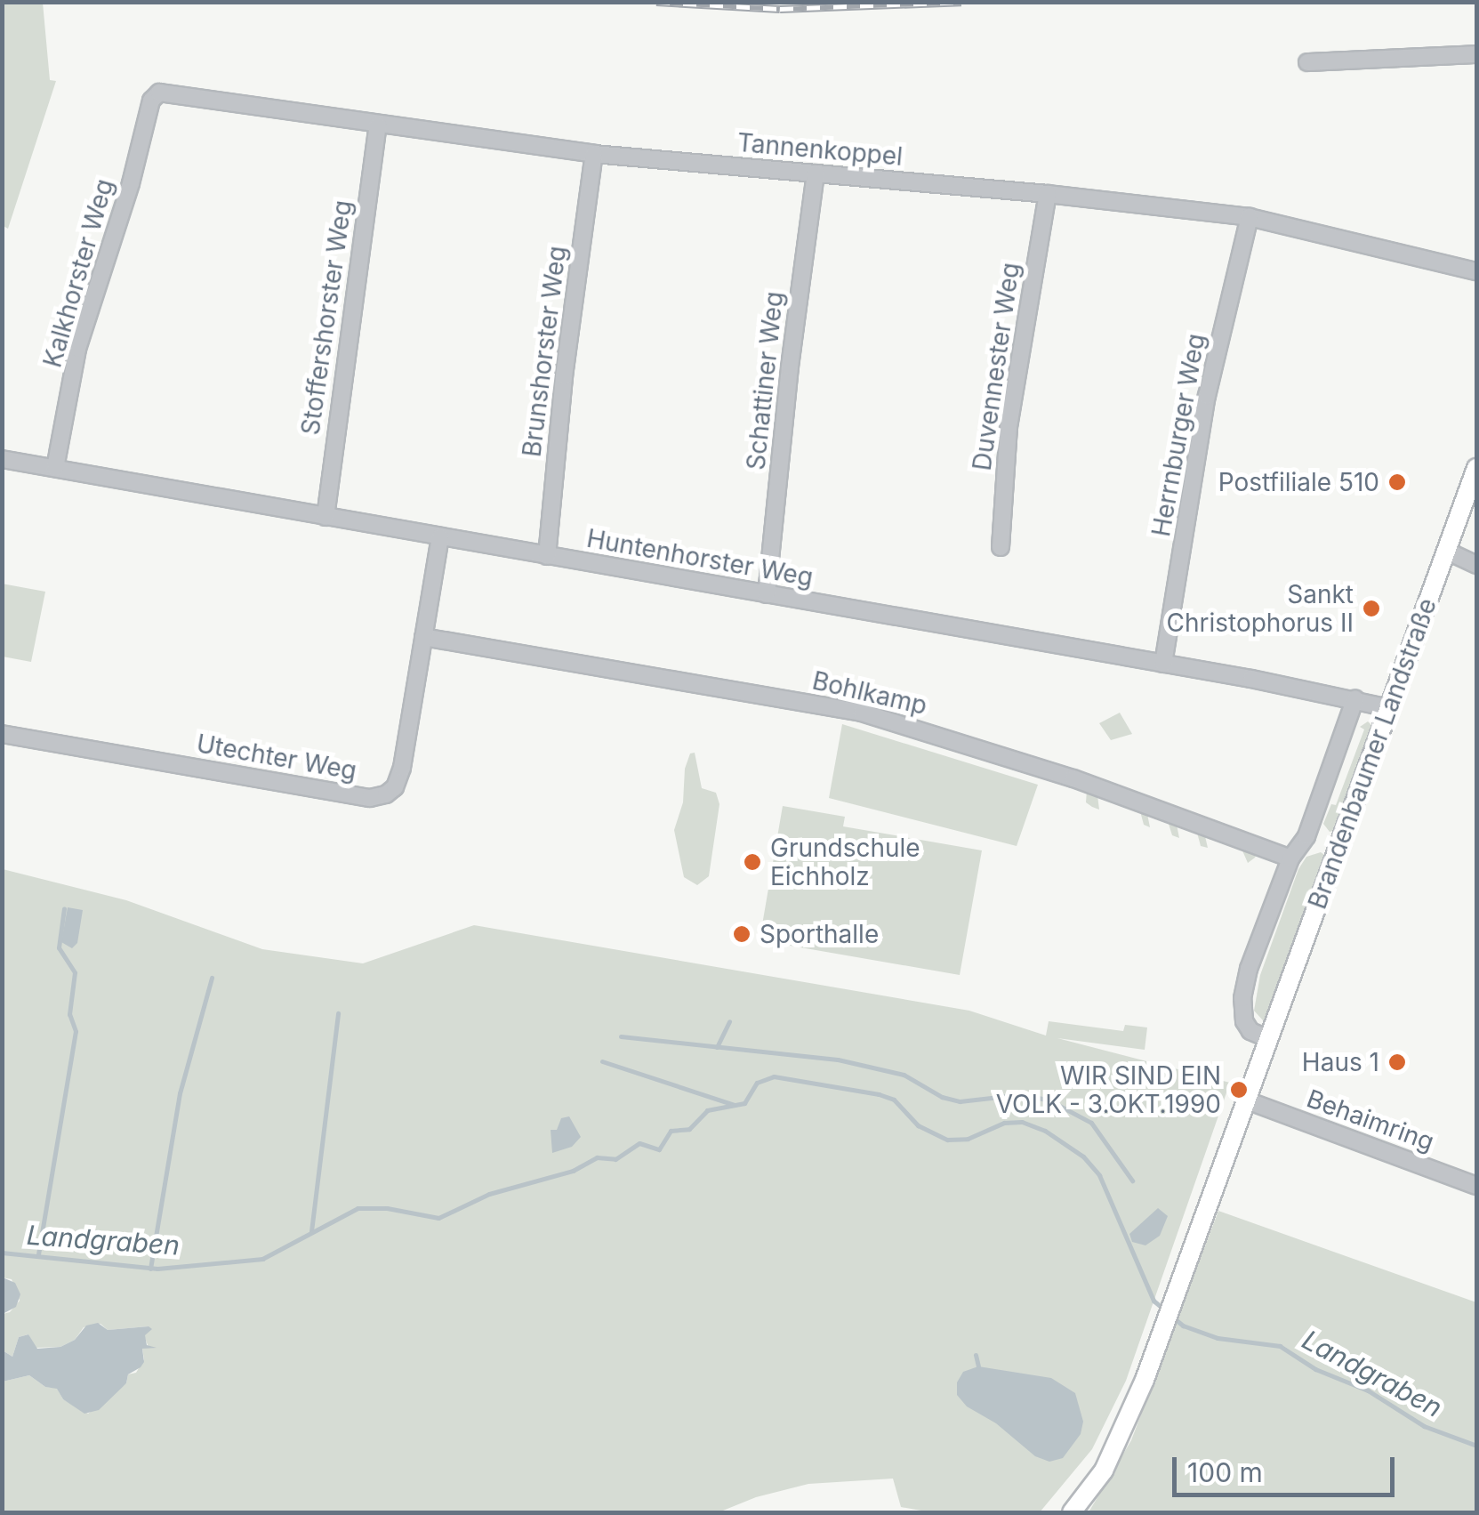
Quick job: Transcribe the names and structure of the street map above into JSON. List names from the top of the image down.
{
  "streets": {
    "main road": ["Brandenbaumer Landstraße"],
    "street": [
      "Tannenkoppel",
      "Kalkhorster Weg",
      "Stoffershorster Weg",
      "Brunshorster Weg",
      "Duvennester Weg",
      "Schattiner Weg",
      "Herrnburger Weg",
      "Huntenhorster Weg",
      "Bohlkamp",
      "Utechter Weg",
      "Behaimring"
    ]
  },
  "crossings": [
    ["Tannenkoppel", "Kalkhorster Weg"],
    ["Tannenkoppel", "Stoffershorster Weg"],
    ["Tannenkoppel", "Brunshorster Weg"],
    ["Tannenkoppel", "Duvennester Weg"],
    ["Tannenkoppel", "Schattiner Weg"],
    ["Tannenkoppel", "Herrnburger Weg"],
    ["Kalkhorster Weg", "Huntenhorster Weg"],
    ["Stoffershorster Weg", "Huntenhorster Weg"],
    ["Brunshorster Weg", "Huntenhorster Weg"],
    ["Schattiner Weg", "Huntenhorster Weg"],
    ["Herrnburger Weg", "Huntenhorster Weg"],
    ["Huntenhorster Weg", "Brandenbaumer Landstraße"],
    ["Huntenhorster Weg", "Utechter Weg"],
    ["Bohlkamp", "Brandenbaumer Landstraße"],
    ["Bohlkamp", "Utechter Weg"],
    ["Brandenbaumer Landstraße", "Behaimring"]
  ],
  "water": ["Landgraben"],
  "places": [
    "Postfiliale 510",
    "Sankt Christophorus II",
    "Grundschule Eichholz",
    "Sporthalle",
    "Haus 1",
    "WIR SIND EIN VOLK - 3.OKT.1990"
  ],
  "scale_bar": "100 m"
}
